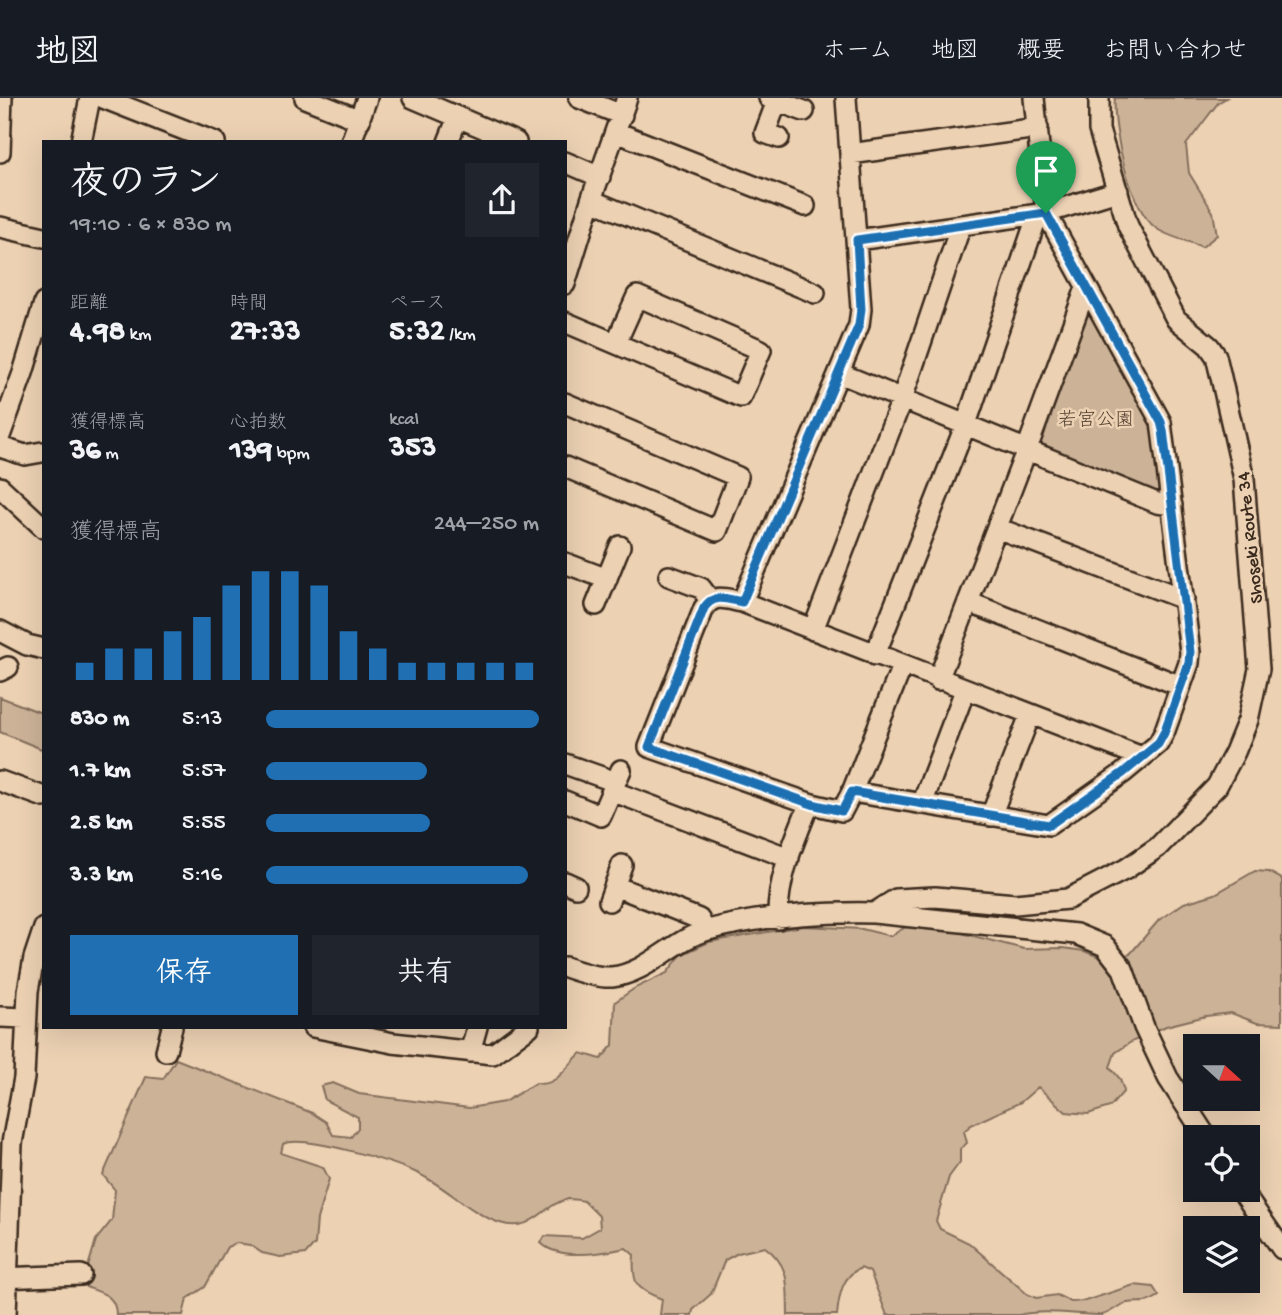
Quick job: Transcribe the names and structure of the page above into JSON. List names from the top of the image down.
{
  "streets": {
    "street": ["Shoseki Route 34"]
  },
  "parks": ["若宮公園"],
  "north": "right",
  "page": {
    "header": "地図",
    "nav": [
      "ホーム",
      "地図",
      "概要",
      "お問い合わせ"
    ],
    "heading": ["夜のラン", "19:10 · 6 × 830 m"],
    "stats": [
      ["距離", "4.98 km"],
      ["時間", "27:33"],
      ["ペース", "5:32 /km"],
      ["獲得標高", "36 m"],
      ["心拍数", "139 bpm"],
      ["kcal", "353"]
    ],
    "chart": ["獲得標高", "244–250 m"],
    "list": [
      {
        "name": "830 m",
        "note": "5:13"
      },
      {
        "name": "1.7 km",
        "note": "5:57"
      },
      {
        "name": "2.5 km",
        "note": "5:55"
      },
      {
        "name": "3.3 km",
        "note": "5:16"
      }
    ],
    "buttons": ["保存", "共有"]
  }
}
